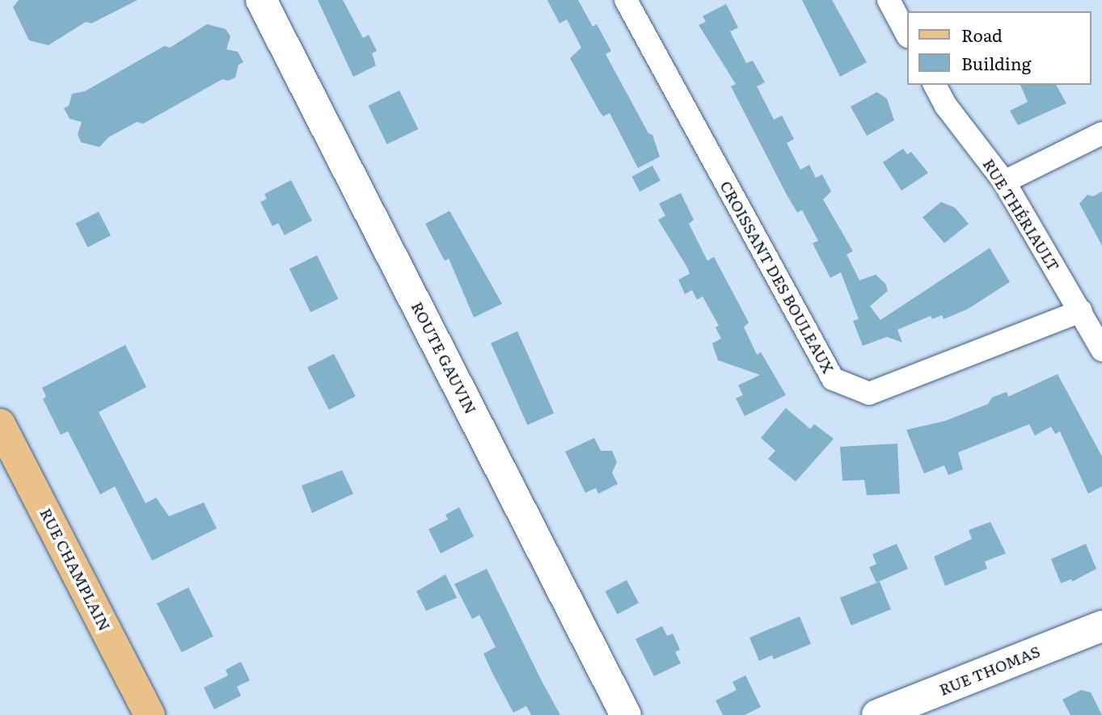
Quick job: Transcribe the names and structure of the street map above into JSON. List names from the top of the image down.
{
  "streets": {
    "main road": ["RUE CHAMPLAIN"],
    "street": [
      "RUE THÉRIAULT",
      "CROISSANT DES BOULEAUX",
      "ROUTE GAUVIN",
      "RUE THOMAS"
    ]
  },
  "crossings": [
    ["RUE THÉRIAULT", "CROISSANT DES BOULEAUX"]
  ],
  "legend": ["Road", "Building"]
}
